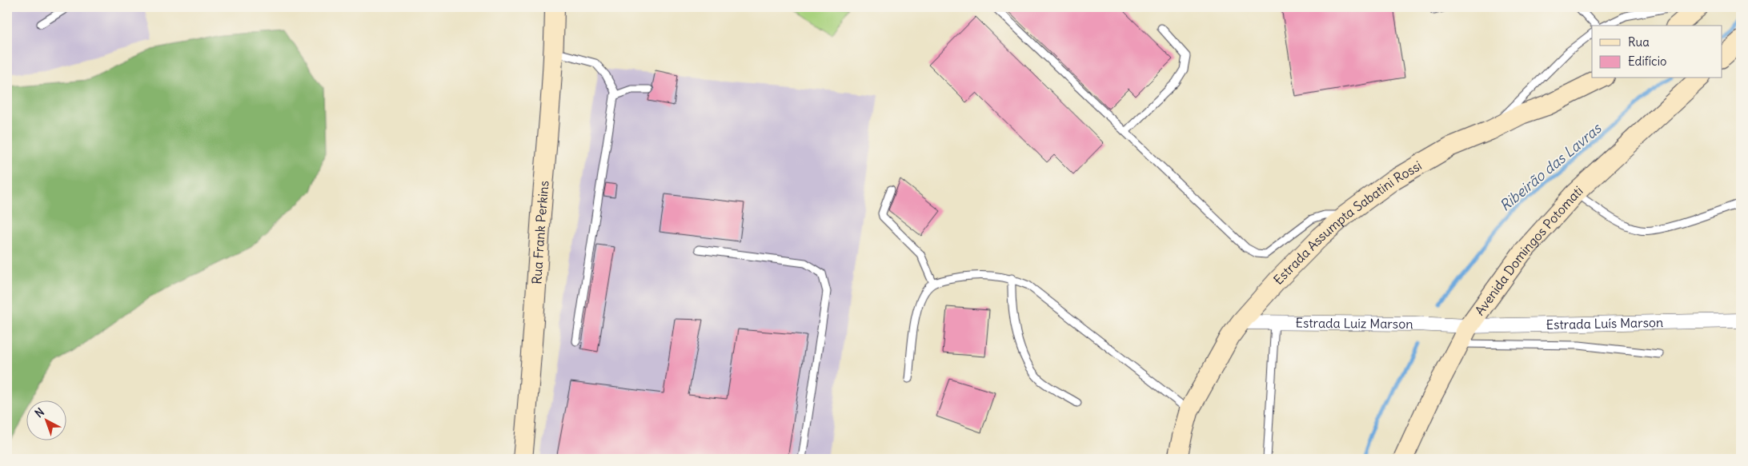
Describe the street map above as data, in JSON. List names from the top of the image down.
{
  "streets": {
    "street": [
      "Estrada Assumpta Sabatini Rossi",
      "Rua Frank Perkins",
      "Avenida Domingos Potomati",
      "Estrada Luís Marson",
      "Estrada Luiz Marson"
    ]
  },
  "crossings": [
    ["Estrada Assumpta Sabatini Rossi", "Estrada Luiz Marson"],
    ["Avenida Domingos Potomati", "Estrada Luís Marson"],
    ["Avenida Domingos Potomati", "Estrada Luiz Marson"],
    ["Estrada Luís Marson", "Estrada Luiz Marson"]
  ],
  "water": ["Ribeirão das Lavras"],
  "legend": ["Rua", "Edifício"],
  "north": "top left"
}
